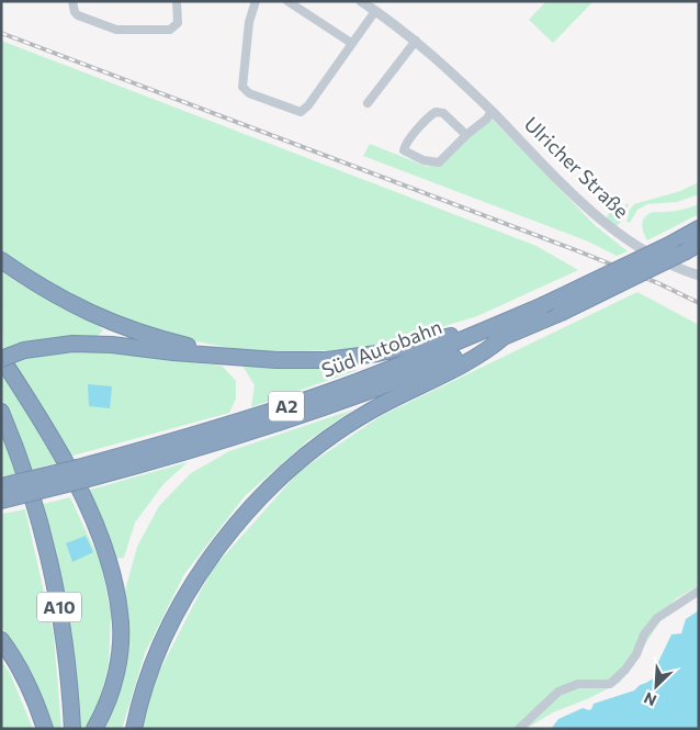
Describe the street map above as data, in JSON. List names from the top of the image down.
{
  "streets": {
    "highway": ["Süd Autobahn", "A2", "A10"],
    "street": ["Ulricher Straße"]
  },
  "crossings": [
    ["Süd Autobahn", "A10"]
  ],
  "north": "bottom left"
}
